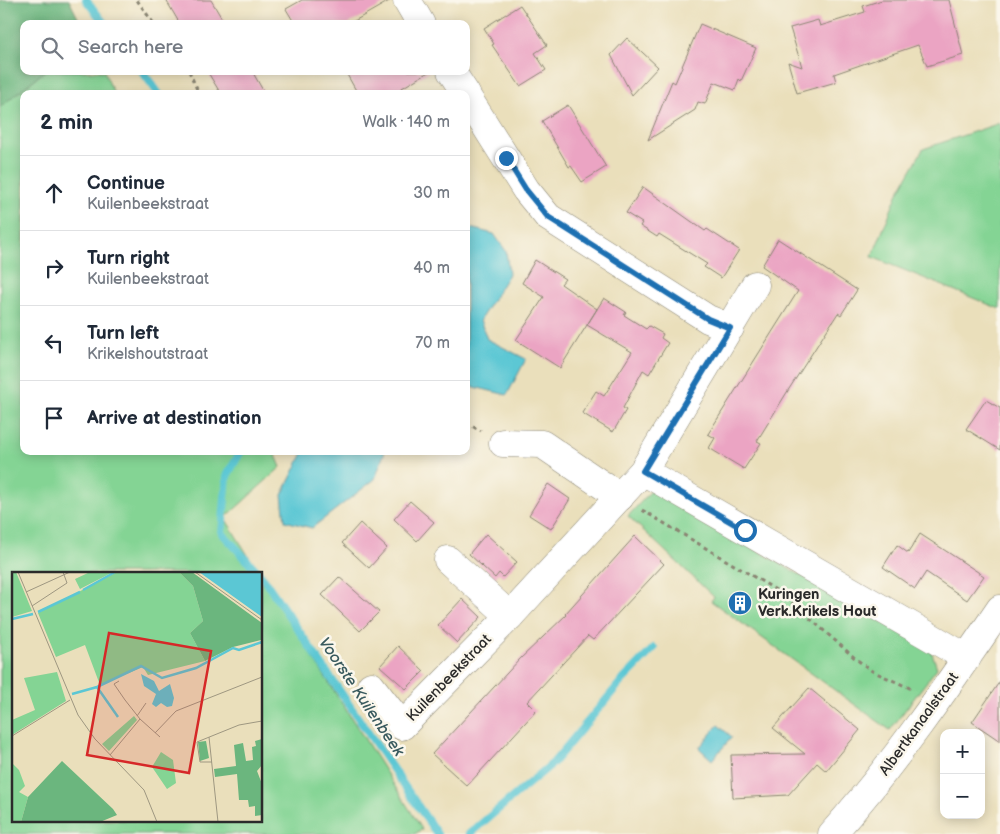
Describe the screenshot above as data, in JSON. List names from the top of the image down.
{
  "streets": {
    "street": ["Kuilenbeekstraat", "Albertkanaalstraat"]
  },
  "water": ["Voorste Kuilenbeek"],
  "places": {
    "building": ["Kuringen Verk.Krikels Hout"]
  },
  "page": {
    "search": "Search here",
    "heading": ["2 min", "Walk · 140 m"],
    "list": [
      ["Continue", "Kuilenbeekstraat", "30 m"],
      ["Turn right", "Kuilenbeekstraat", "40 m"],
      ["Turn left", "Krikelshoutstraat", "70 m"],
      "Arrive at destination"
    ],
    "map_buttons": ["+", "−"]
  }
}
